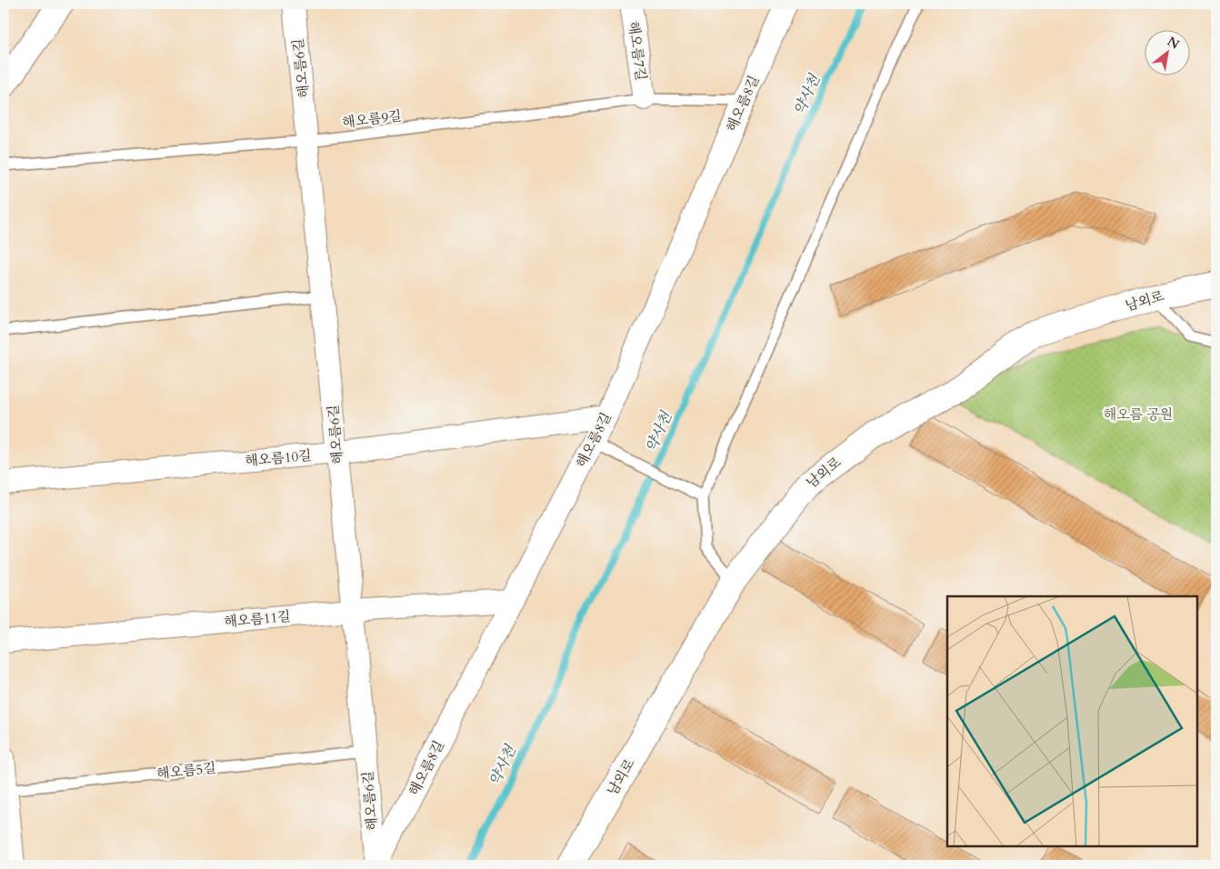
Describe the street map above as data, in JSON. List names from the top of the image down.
{
  "streets": {
    "street": [
      "해오름7길",
      "해오름6길",
      "해오름8길",
      "남외로",
      "해오름10길",
      "해오름11길"
    ],
    "lane": ["해오름9길", "해오름5길"]
  },
  "crossings": [
    ["해오름7길", "해오름9길"],
    ["해오름6길", "해오름8길"],
    ["해오름6길", "해오름9길"],
    ["해오름6길", "해오름10길"],
    ["해오름6길", "해오름11길"],
    ["해오름6길", "해오름5길"],
    ["해오름8길", "해오름9길"],
    ["해오름8길", "해오름10길"],
    ["해오름8길", "해오름11길"]
  ],
  "water": ["약사천"],
  "parks": ["해오름 공원"],
  "north": "top right"
}
